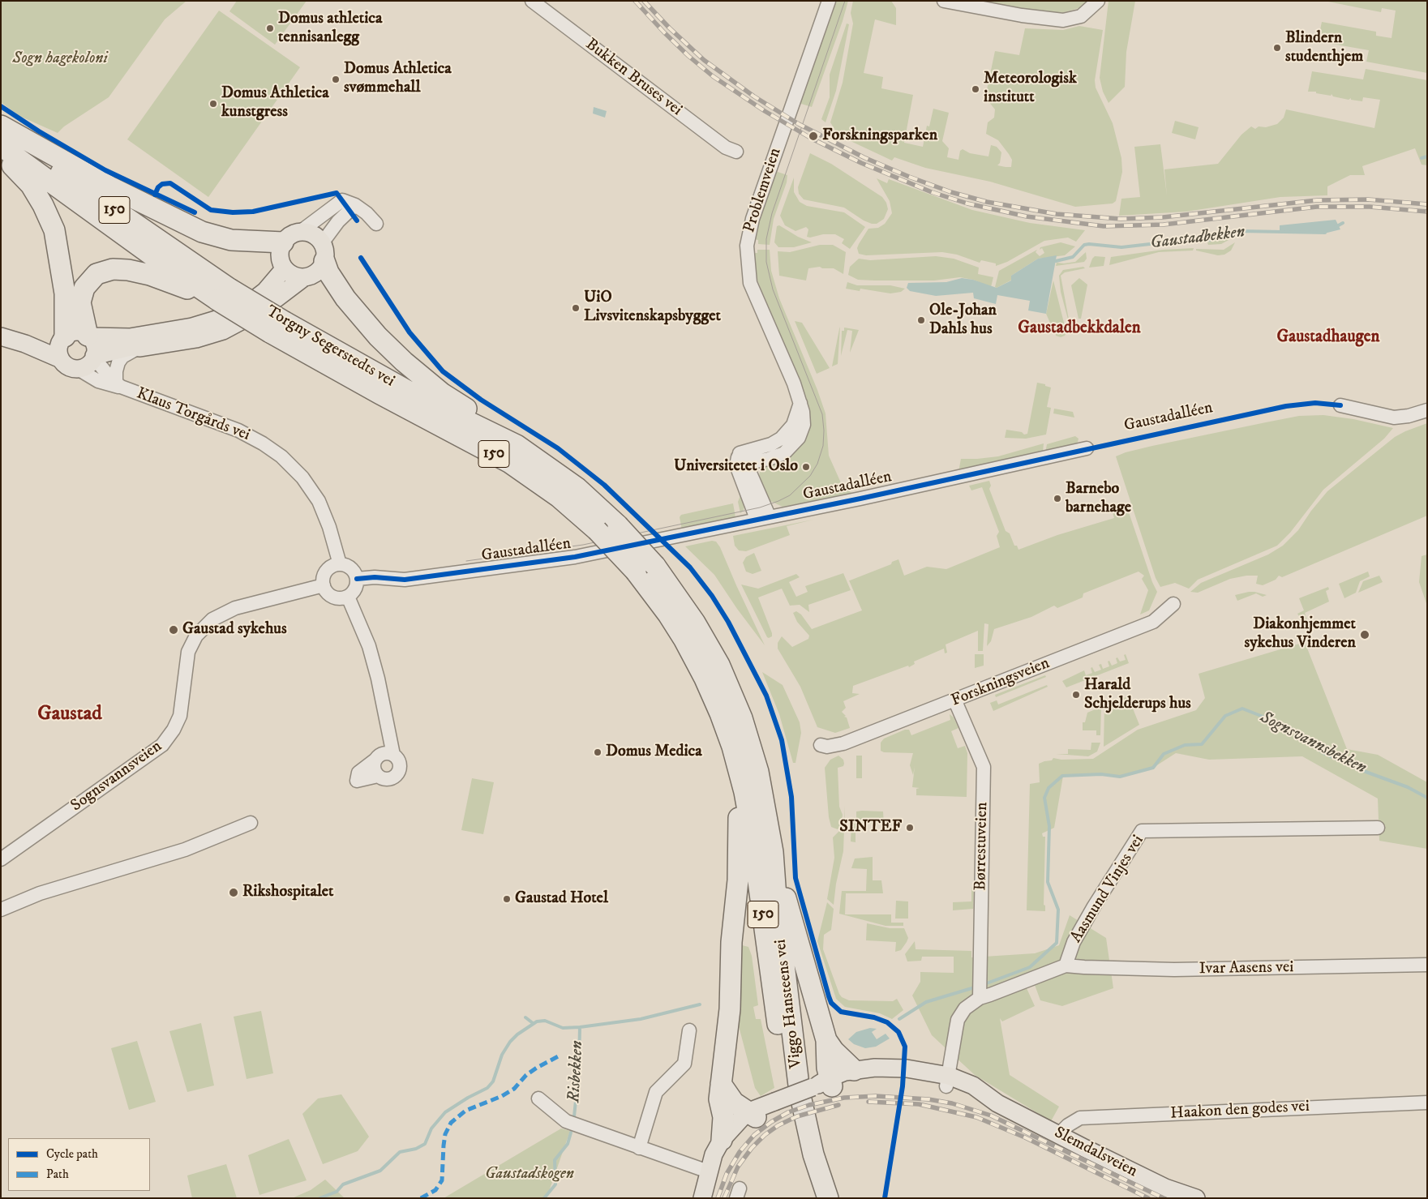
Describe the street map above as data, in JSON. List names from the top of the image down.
{
  "streets": {
    "highway": ["150", "Torgny Segerstedts vei", "Viggo Hansteens vei"],
    "main road": ["Slemdalsveien"],
    "street": [
      "Bukken Bruses vei",
      "Problemveien",
      "Klaus Torgårds vei",
      "Gaustadalléen",
      "Forskningsveien",
      "Sognsvannsveien",
      "Børrestuveien",
      "Aasmund Vinjes vei",
      "Ivar Aasens vei",
      "Haakon den godes vei"
    ]
  },
  "crossings": [
    ["Problemveien", "Gaustadalléen"],
    ["Torgny Segerstedts vei", "Viggo Hansteens vei"],
    ["Klaus Torgårds vei", "Gaustadalléen"],
    ["Klaus Torgårds vei", "Sognsvannsveien"],
    ["Gaustadalléen", "Sognsvannsveien"],
    ["Forskningsveien", "Børrestuveien"],
    ["Aasmund Vinjes vei", "Ivar Aasens vei"],
    ["Haakon den godes vei", "Slemdalsveien"]
  ],
  "districts": ["Gaustadbekkdalen", "Gaustadhaugen", "Gaustad"],
  "water": ["Gaustadbekken", "Sognsvannsbekken", "Risbekken"],
  "parks": ["Sogn hagekoloni", "Gaustadskogen"],
  "places": [
    "Domus athletica tennisanlegg",
    "Blindern studenthjem",
    "Domus Athletica svømmehall",
    "Meteorologisk institutt",
    "Domus Athletica kunstgress",
    "Forskningsparken",
    "UiO Livsvitenskapsbygget",
    "Ole-Johan Dahls hus",
    "Universitetet i Oslo",
    "Barnebo barnehage",
    "Gaustad sykehus",
    "Diakonhjemmet sykehus Vinderen",
    "Harald Schjelderups hus",
    "Domus Medica",
    "SINTEF",
    "Rikshospitalet",
    "Gaustad Hotel"
  ],
  "legend": ["Cycle path", "Path"]
}
